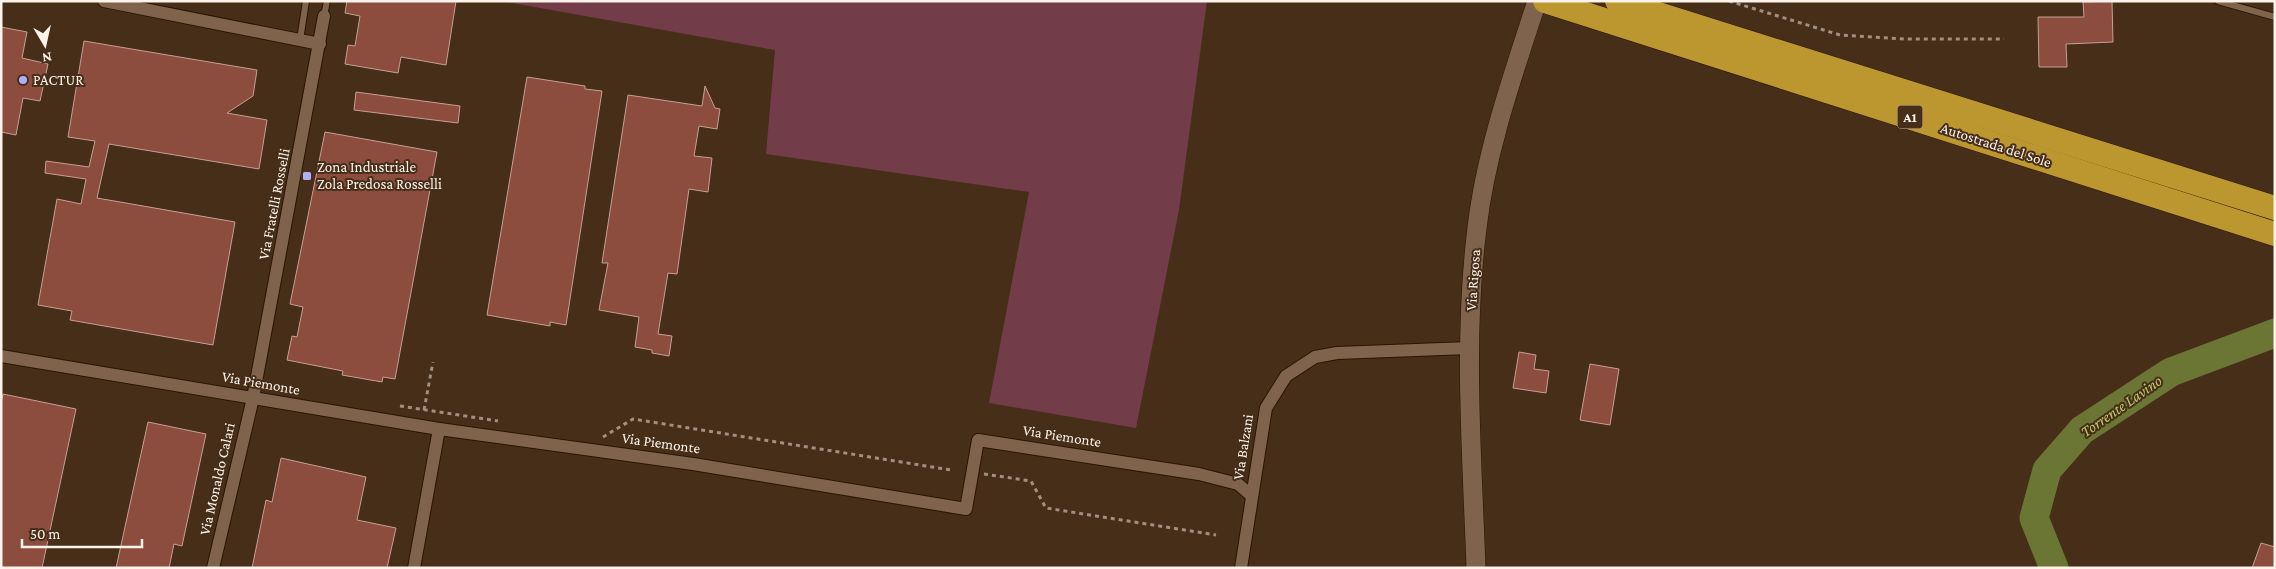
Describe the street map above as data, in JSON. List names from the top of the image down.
{
  "streets": {
    "highway": ["A1", "Autostrada del Sole"],
    "main road": ["Via Rigosa"],
    "street": [
      "Via Fratelli Rosselli",
      "Via Piemonte",
      "Via Balzani",
      "Via Monaldo Calari"
    ]
  },
  "crossings": [
    ["Via Fratelli Rosselli", "Via Piemonte"],
    ["Via Fratelli Rosselli", "Via Monaldo Calari"],
    ["Via Rigosa", "Via Balzani"],
    ["Via Piemonte", "Via Balzani"],
    ["Via Piemonte", "Via Monaldo Calari"]
  ],
  "water": ["Torrente Lavino"],
  "places": {
    "other": ["PACTUR"],
    "transit": ["Zona Industriale Zola Predosa Rosselli"]
  },
  "scale_bar": "50 m",
  "north": "bottom"
}
